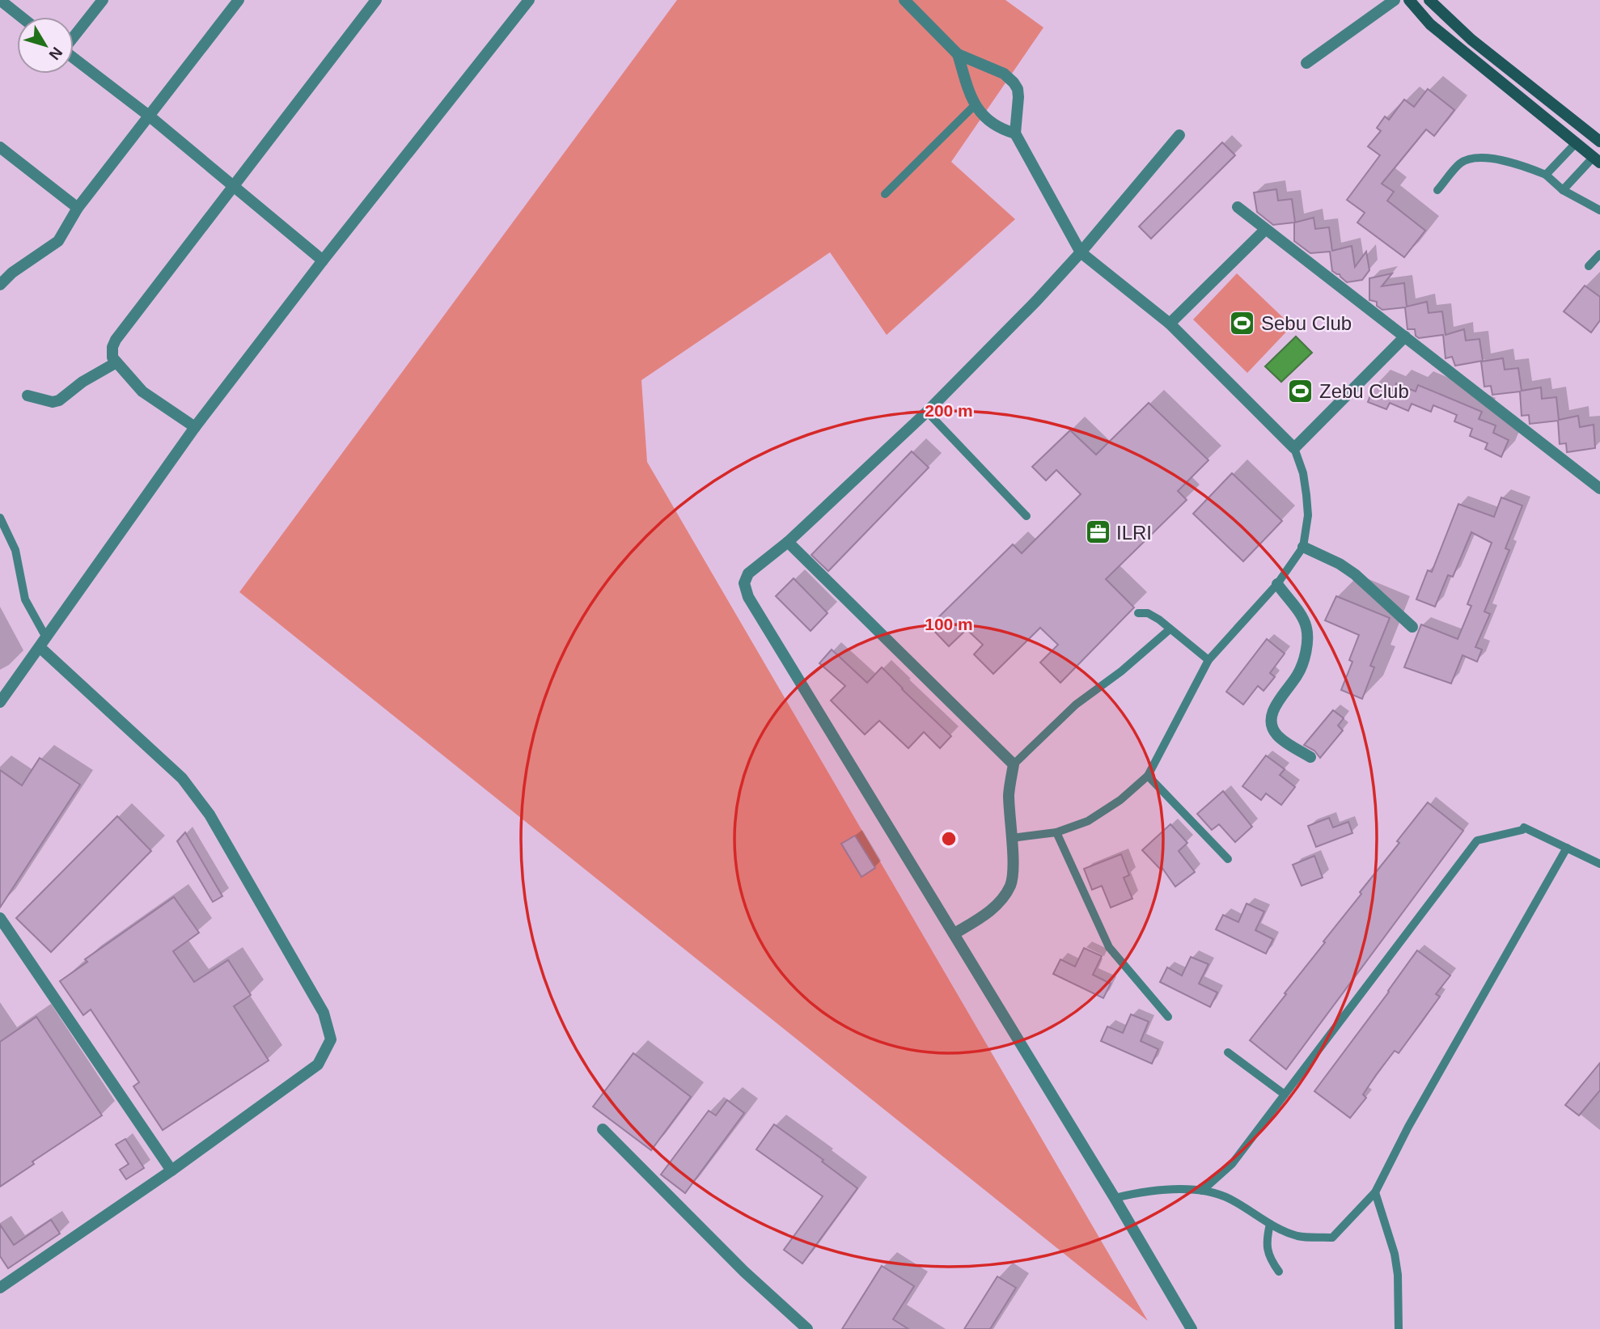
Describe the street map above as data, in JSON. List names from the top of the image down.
{
  "places": {
    "sports": ["Sebu Club", "Zebu Club"],
    "office": ["ILRI"]
  },
  "north": "bottom right",
  "rings": ["200 m", "100 m"]
}
